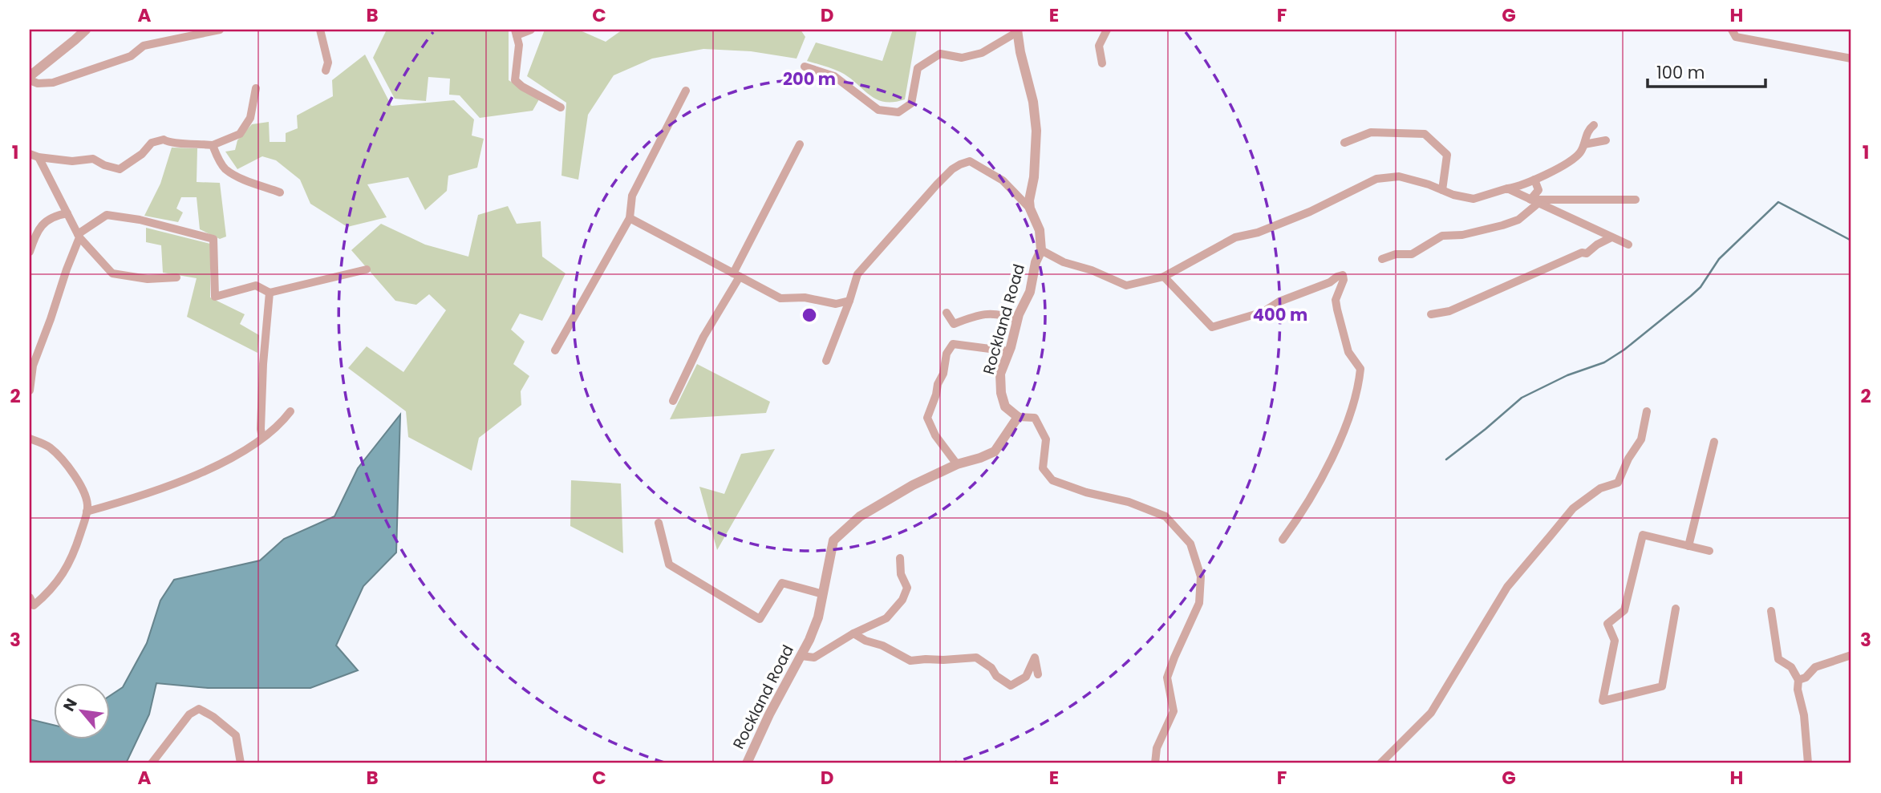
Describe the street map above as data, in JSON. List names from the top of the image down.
{
  "streets": {
    "street": ["Rockland Road"]
  },
  "scale_bar": "100 m",
  "north": "top left",
  "grid": {
    "columns": [
      "A",
      "B",
      "C",
      "D",
      "E",
      "F",
      "G",
      "H"
    ],
    "rows": ["1", "2", "3"]
  },
  "rings": ["200 m", "400 m"]
}
